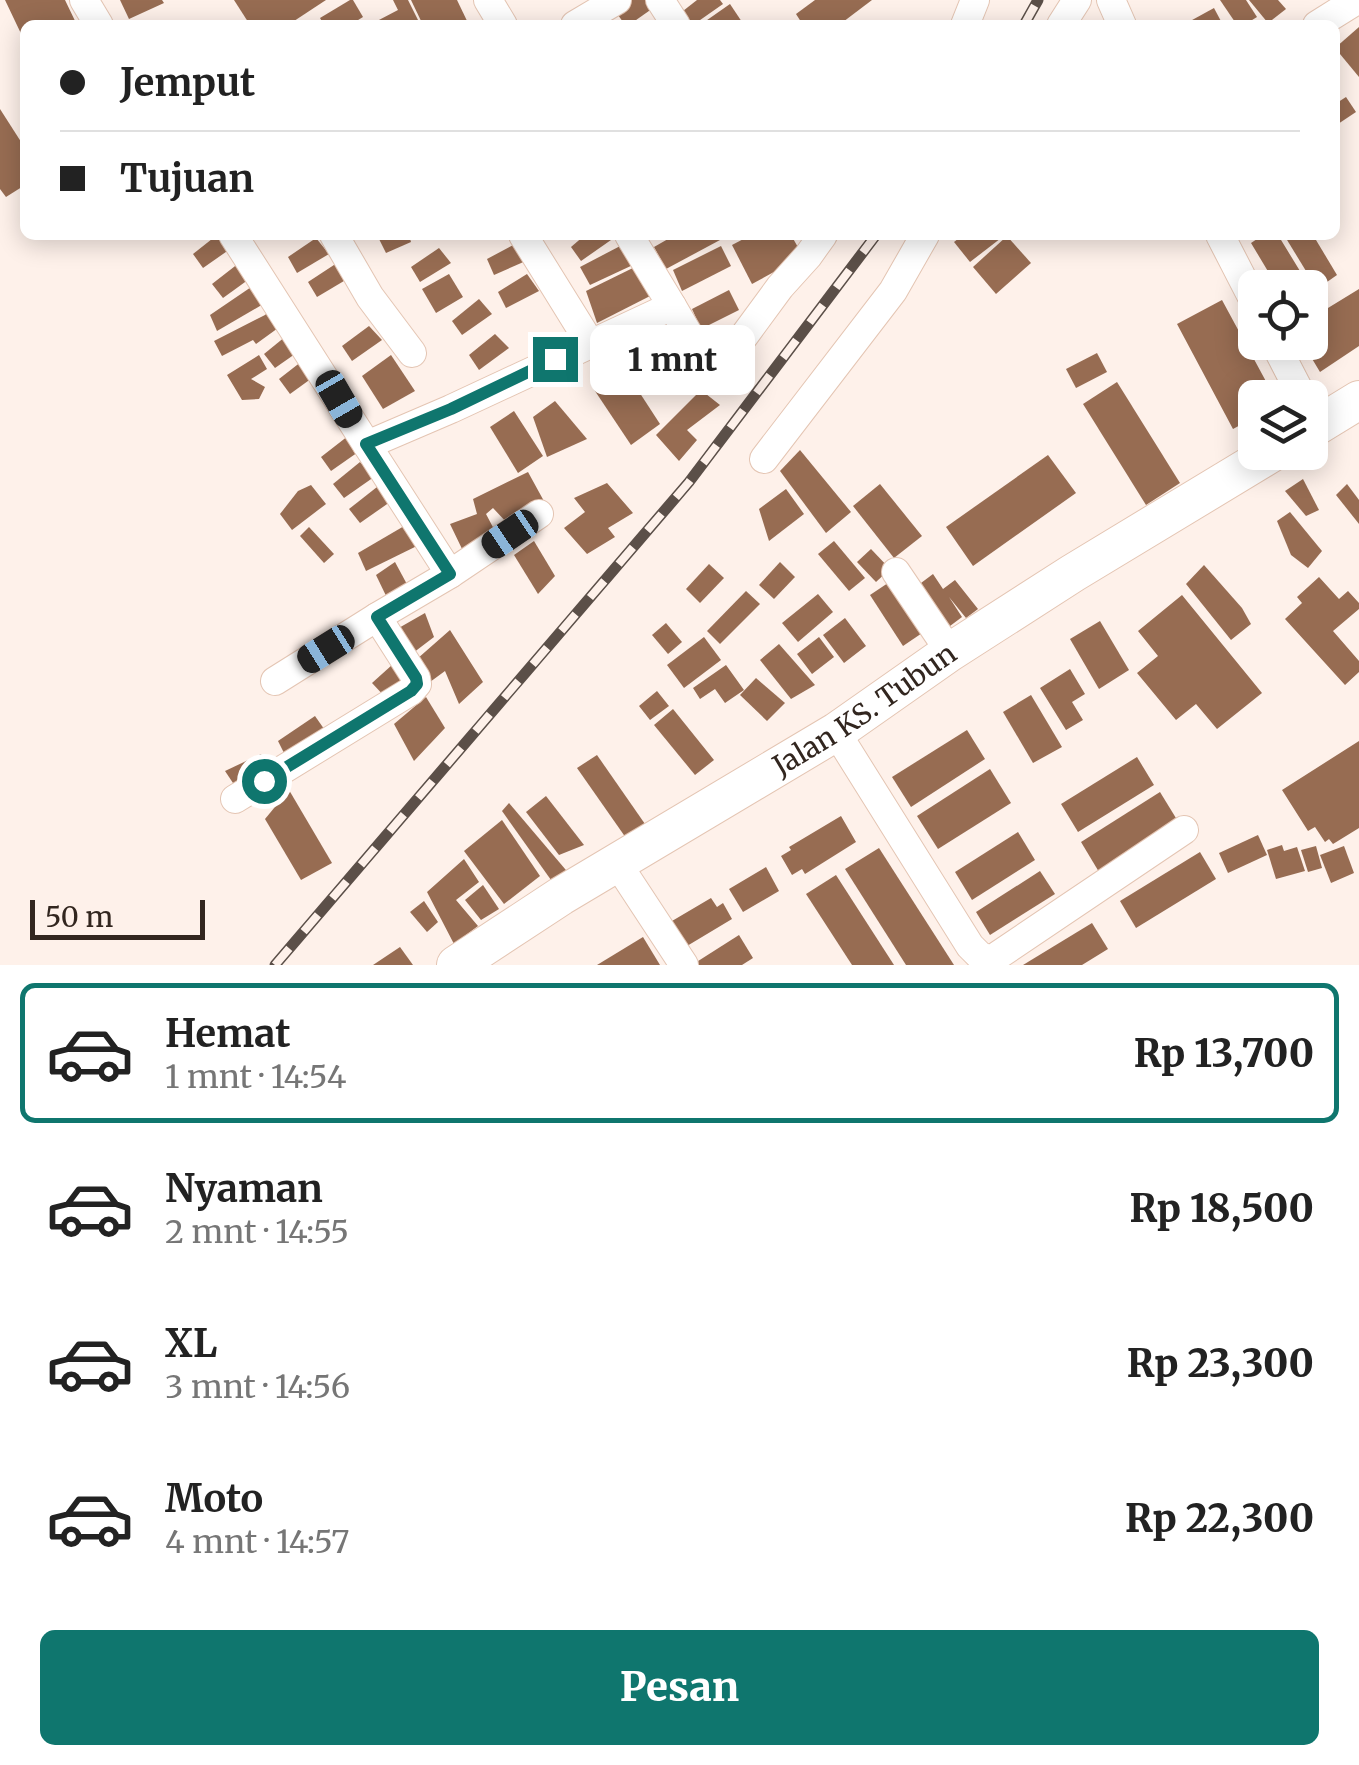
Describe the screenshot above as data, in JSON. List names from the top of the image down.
{
  "streets": {
    "main road": ["Jalan KS. Tubun"]
  },
  "scale_bar": "50 m",
  "page": {
    "banner": ["Jemput", "Tujuan"],
    "bubble": "1 mnt",
    "scale": "50 m",
    "list": [
      {
        "name": "Hemat",
        "note": "1 mnt · 14:54",
        "value": "Rp 13,700"
      },
      {
        "name": "Nyaman",
        "note": "2 mnt · 14:55",
        "value": "Rp 18,500"
      },
      {
        "name": "XL",
        "note": "3 mnt · 14:56",
        "value": "Rp 23,300"
      },
      {
        "name": "Moto",
        "note": "4 mnt · 14:57",
        "value": "Rp 22,300"
      }
    ],
    "buttons": "Pesan"
  }
}
